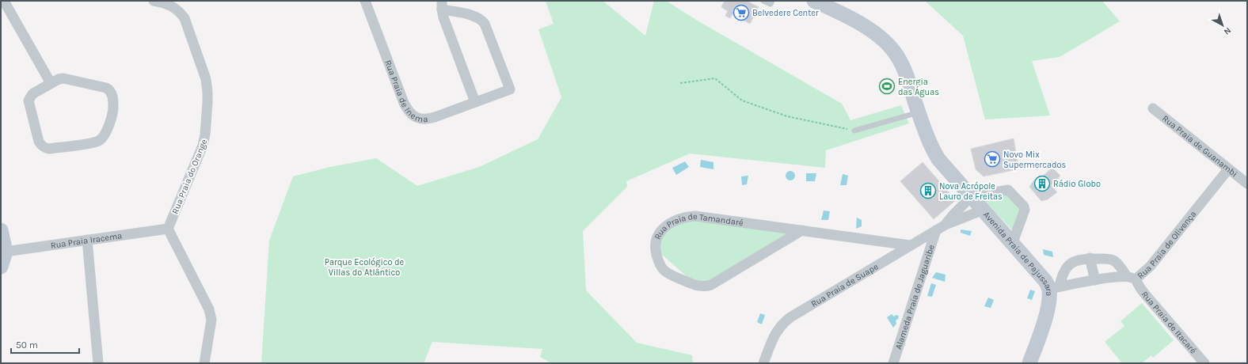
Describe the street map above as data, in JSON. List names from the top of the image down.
{
  "streets": {
    "street": [
      "Rua Praia de Inema",
      "Rua Praia de Guanambi",
      "Rua Praia do Orange",
      "Rua Praia de Tamandaré",
      "Rua Praia Iracema",
      "Rua Praia de Olivença",
      "Avenida Praia de Pajussara",
      "Rua Praia de Suape",
      "Alameda Praia de Jaguaribe",
      "Rua Praia de Itacaré"
    ]
  },
  "crossings": [
    ["Rua Praia de Guanambi", "Rua Praia de Olivença"],
    ["Rua Praia do Orange", "Rua Praia Iracema"],
    ["Rua Praia de Tamandaré", "Rua Praia de Suape"],
    ["Rua Praia de Olivença", "Avenida Praia de Pajussara"],
    ["Rua Praia de Olivença", "Rua Praia de Itacaré"],
    ["Avenida Praia de Pajussara", "Rua Praia de Suape"],
    ["Avenida Praia de Pajussara", "Rua Praia de Itacaré"],
    ["Rua Praia de Suape", "Alameda Praia de Jaguaribe"]
  ],
  "parks": ["Parque Ecológico de Villas do Atlântico"],
  "places": {
    "supermarket": ["Belvedere Center", "Novo Mix Supermercados"],
    "sports": ["Energia das Águas"],
    "building": ["Rádio Globo", "Nova Acrópole Lauro de Freitas"]
  },
  "scale_bar": "50 m",
  "north": "bottom right"
}
